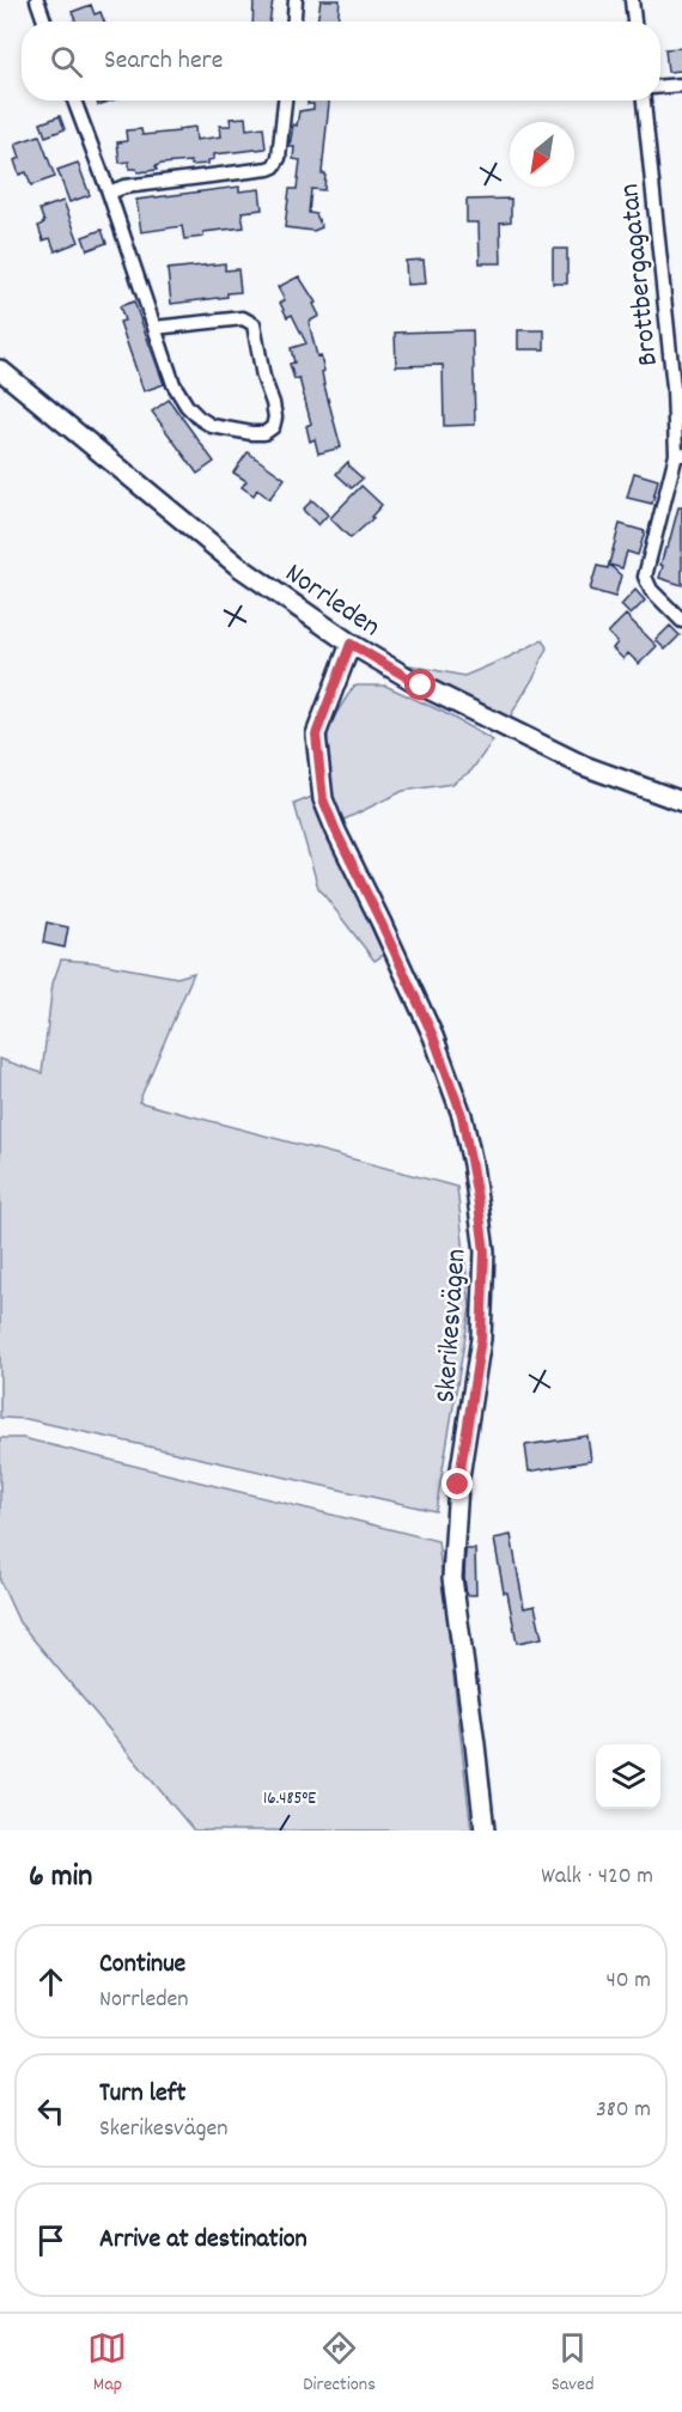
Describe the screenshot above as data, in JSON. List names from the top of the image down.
{
  "streets": {
    "street": ["Brottbergagatan", "Norrleden", "Skerikesvägen"]
  },
  "crossings": [
    ["Norrleden", "Skerikesvägen"]
  ],
  "north": "bottom left",
  "page": {
    "search": "Search here",
    "heading": ["6 min", "Walk · 420 m"],
    "list": [
      ["Continue", "Norrleden", "40 m"],
      ["Turn left", "Skerikesvägen", "380 m"],
      "Arrive at destination"
    ],
    "nav": ["Map", "Directions", "Saved"]
  },
  "coordinates": ["16.485°E"]
}
